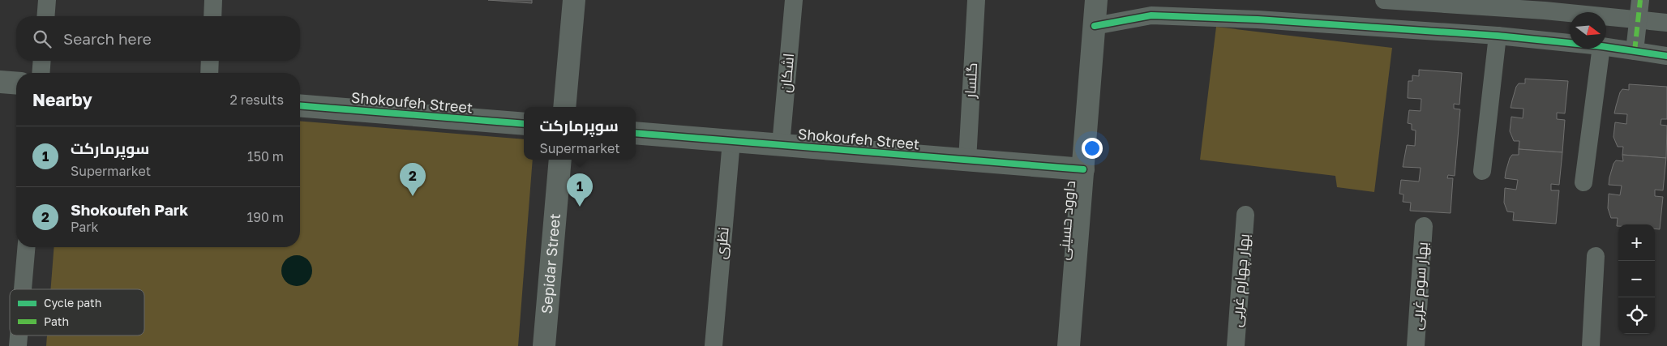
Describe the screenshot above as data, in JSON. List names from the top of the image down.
{
  "streets": {
    "street": [
      "اشکان",
      "گلسار",
      "Shokoufeh Street",
      "داوود حسینی",
      "نظری",
      "Sepidar Street",
      "بهار چهارم غربی",
      "بهار سوم غربی"
    ]
  },
  "crossings": [
    ["اشکان", "Shokoufeh Street"],
    ["گلسار", "Shokoufeh Street"],
    ["Shokoufeh Street", "داوود حسینی"],
    ["Shokoufeh Street", "نظری"]
  ],
  "legend": ["Cycle path", "Path"],
  "north": "right",
  "page": {
    "search": "Search here",
    "heading": ["Nearby", "2 results"],
    "popup": ["سوپرمارکت", "Supermarket"],
    "list": [
      {
        "mark": "1",
        "name": "سوپرمارکت",
        "note": "Supermarket",
        "value": "150 m"
      },
      {
        "mark": "2",
        "name": "Shokoufeh Park",
        "note": "Park",
        "value": "190 m"
      }
    ],
    "pins": ["2", "1"],
    "map_buttons": ["+", "−"]
  }
}
